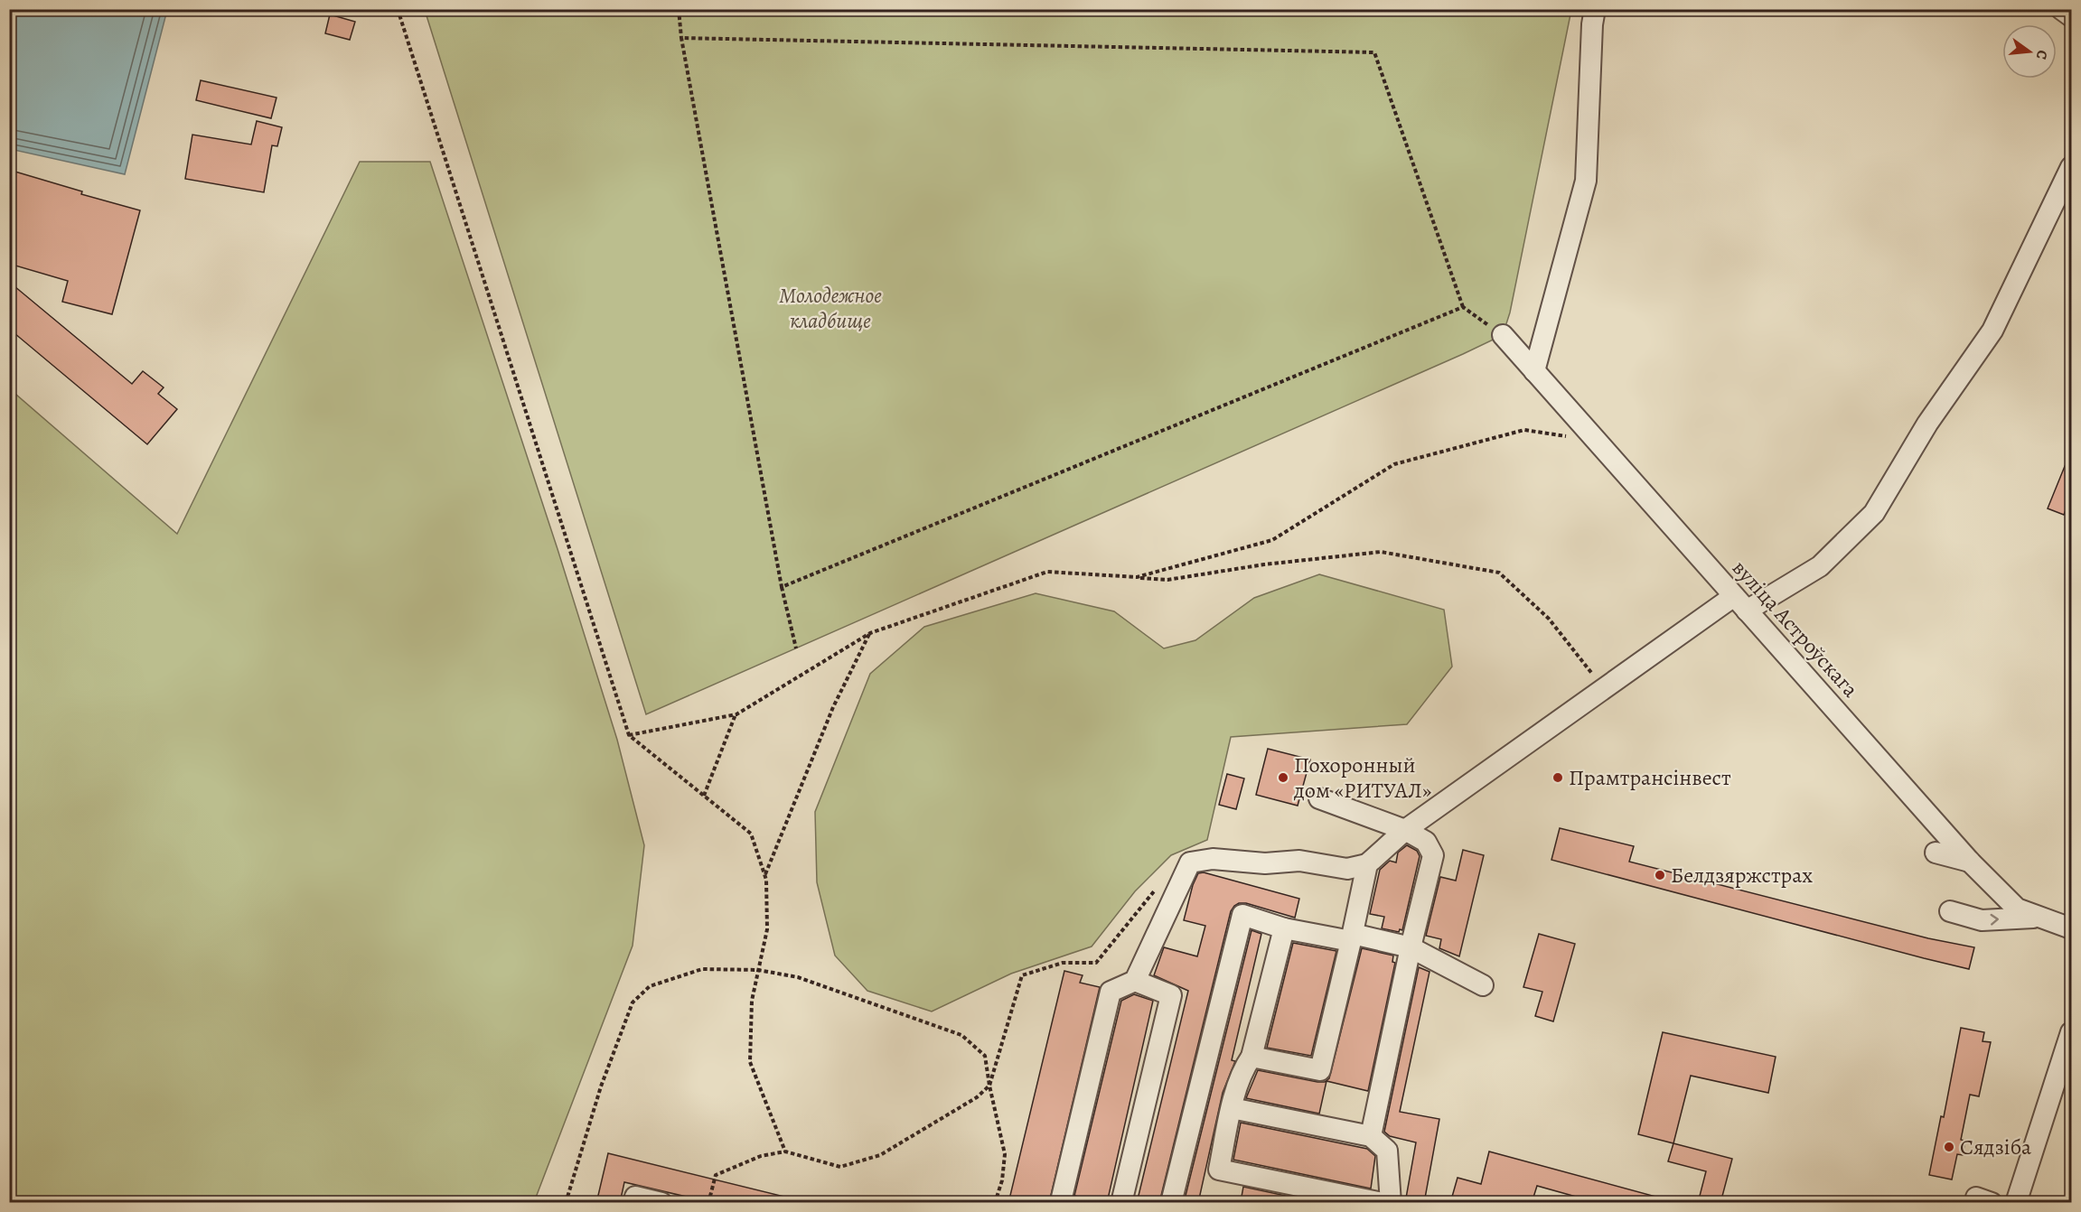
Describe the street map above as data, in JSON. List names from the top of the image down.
{
  "streets": {
    "street": ["вуліца Астроўскага"]
  },
  "parks": ["Молодежное кладбище"],
  "places": [
    "Похоронный дом «РИТУАЛ»",
    "Прамтрансінвест",
    "Белдзяржстрах",
    "Сядзіба"
  ],
  "north": "right"
}
